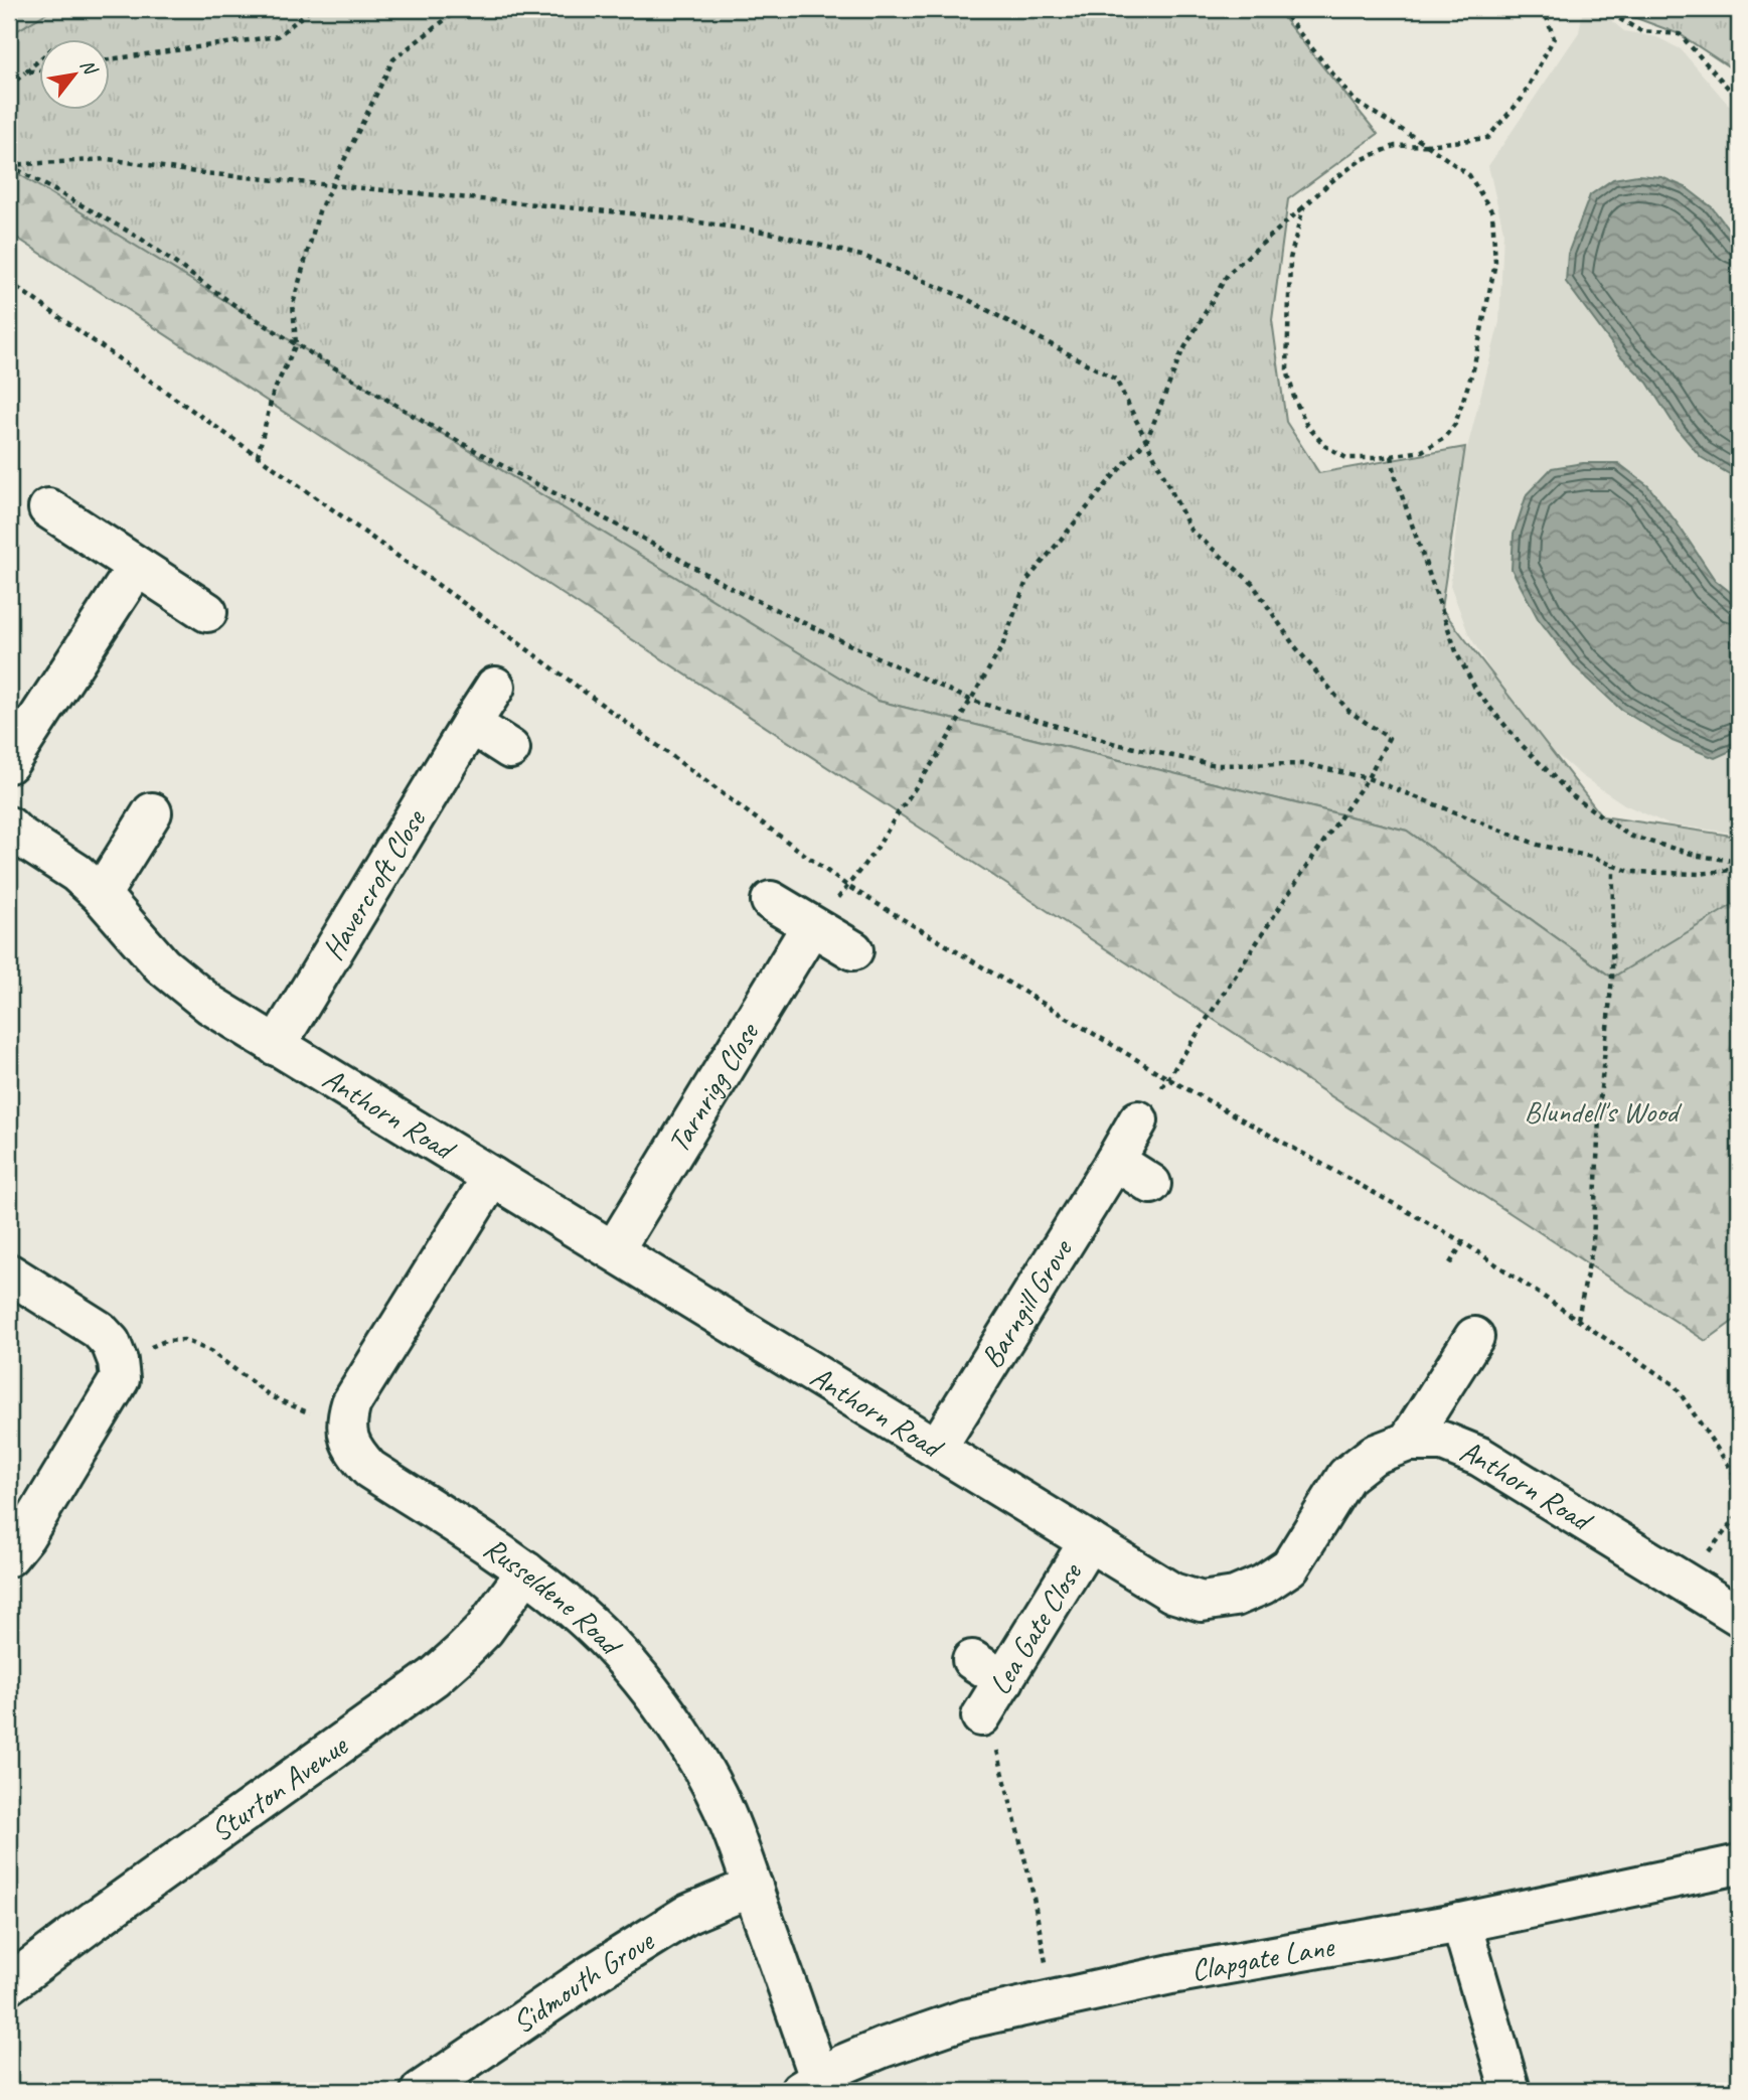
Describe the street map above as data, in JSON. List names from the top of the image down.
{
  "streets": {
    "street": [
      "Havercroft Close",
      "Tarnrigg Close",
      "Anthorn Road",
      "Barngill Grove",
      "Russeldene Road",
      "Lea Gate Close",
      "Sturton Avenue",
      "Clapgate Lane",
      "Sidmouth Grove"
    ]
  },
  "crossings": [
    ["Havercroft Close", "Anthorn Road"],
    ["Tarnrigg Close", "Anthorn Road"],
    ["Anthorn Road", "Barngill Grove"],
    ["Anthorn Road", "Lea Gate Close"],
    ["Russeldene Road", "Sturton Avenue"],
    ["Russeldene Road", "Clapgate Lane"],
    ["Russeldene Road", "Sidmouth Grove"]
  ],
  "parks": ["Blundell's Wood"],
  "north": "top right"
}
